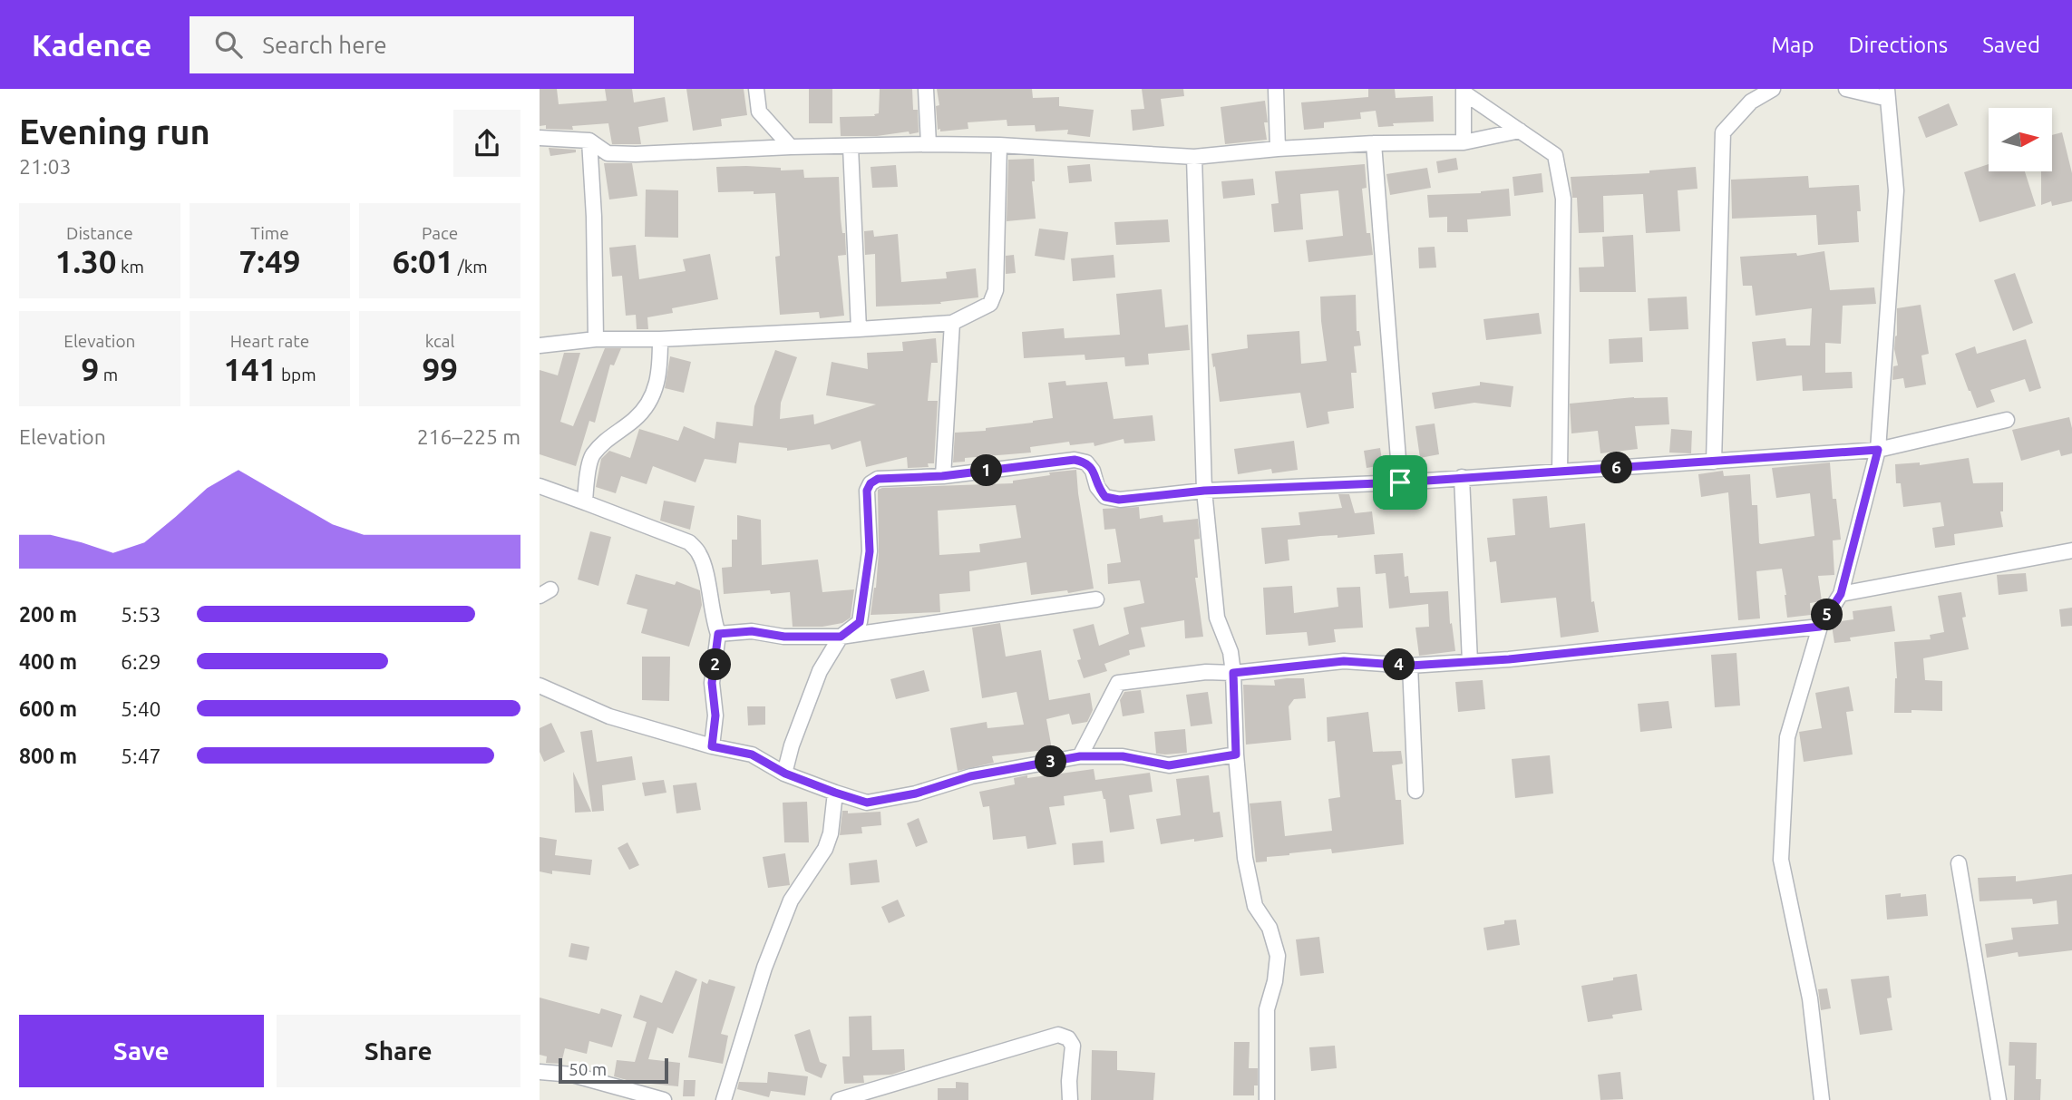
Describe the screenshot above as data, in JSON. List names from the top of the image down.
{
  "scale_bar": "50 m",
  "north": "right",
  "page": {
    "header": "Kadence",
    "search": "Search here",
    "nav": ["Map", "Directions", "Saved"],
    "heading": ["Evening run", "21:03"],
    "stats": [
      ["Distance", "1.30 km"],
      ["Time", "7:49"],
      ["Pace", "6:01 /km"],
      ["Elevation", "9 m"],
      ["Heart rate", "141 bpm"],
      ["kcal", "99"]
    ],
    "chart": ["Elevation", "216–225 m"],
    "pins": [
      "6",
      "1",
      "5",
      "2",
      "4",
      "3"
    ],
    "list": [
      {
        "name": "200 m",
        "note": "5:53"
      },
      {
        "name": "400 m",
        "note": "6:29"
      },
      {
        "name": "600 m",
        "note": "5:40"
      },
      {
        "name": "800 m",
        "note": "5:47"
      }
    ],
    "buttons": ["Save", "Share"],
    "scale": "50 m"
  }
}
